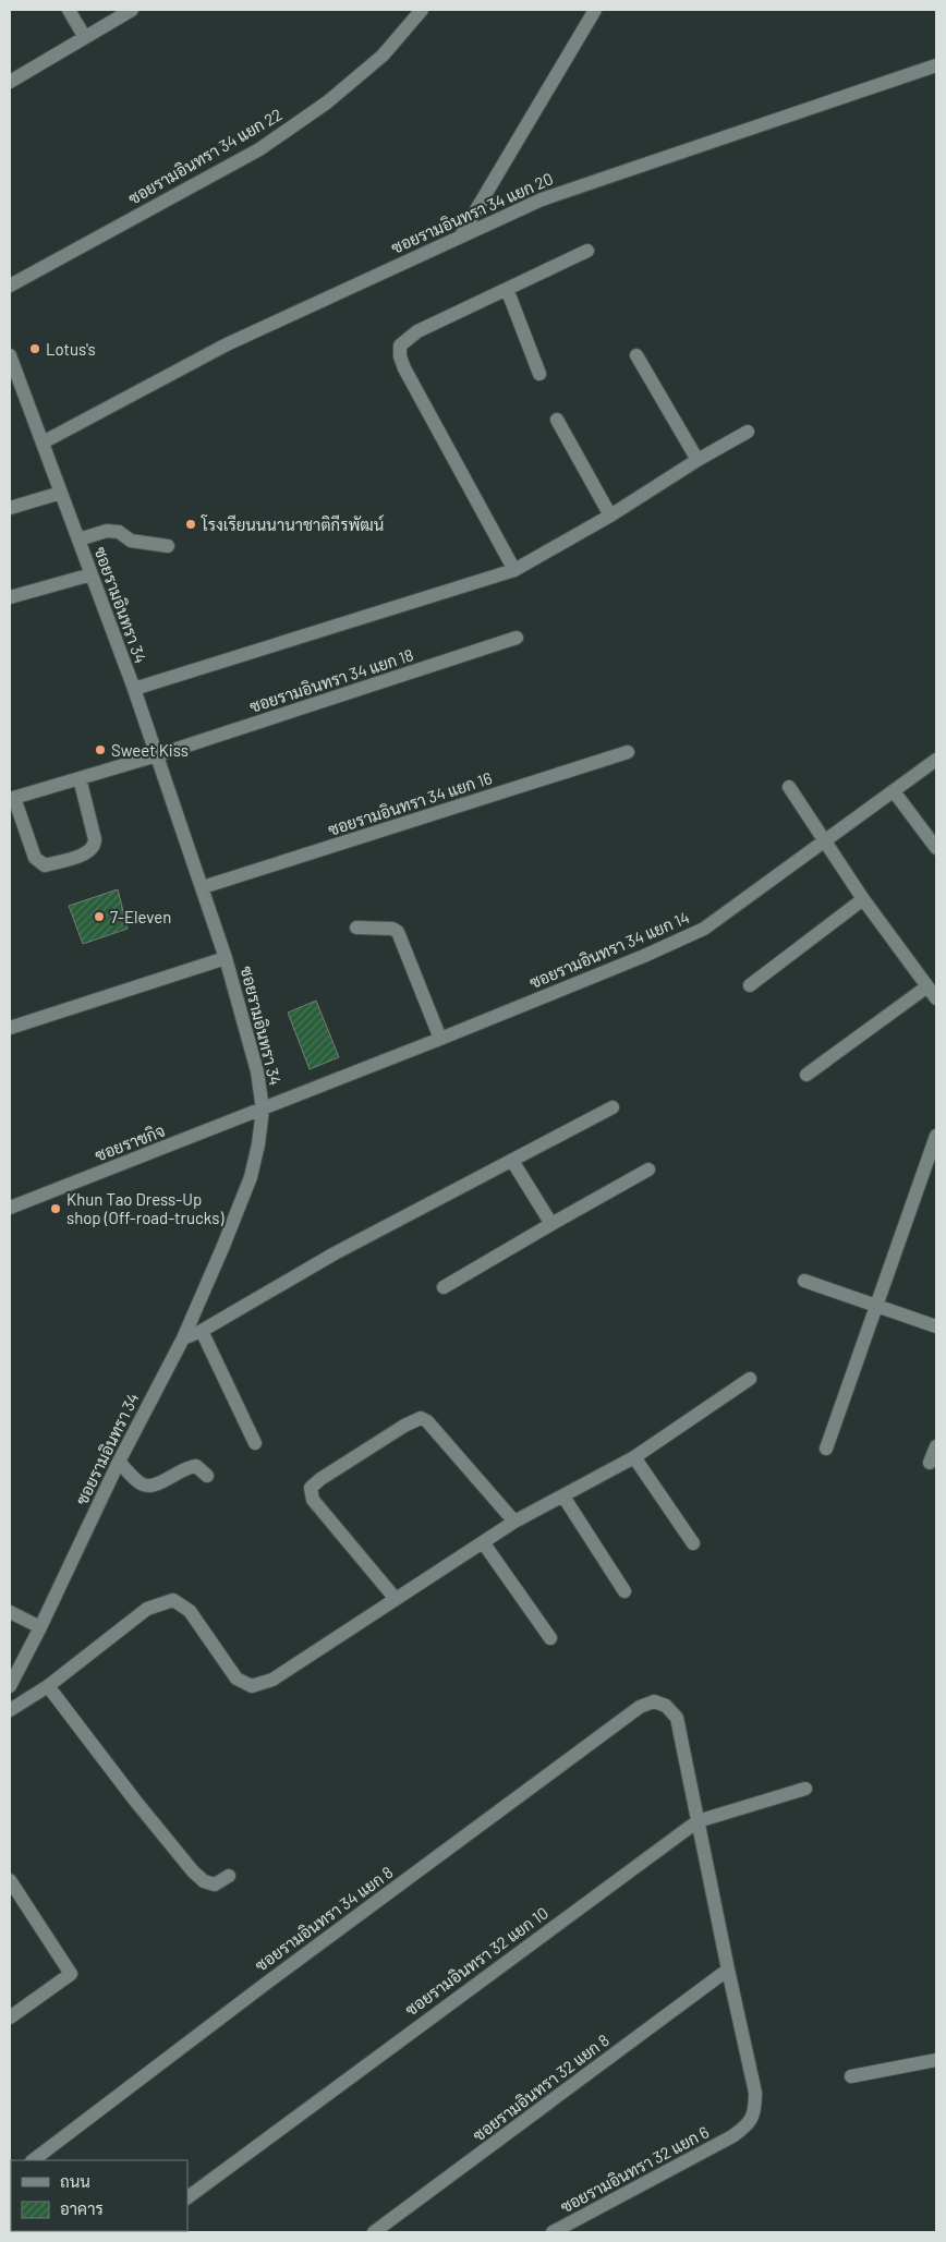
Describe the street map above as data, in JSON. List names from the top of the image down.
{
  "streets": {
    "street": [
      "ซอยรามอินทรา 34 แยก 22",
      "ซอยรามอินทรา 34 แยก 20",
      "ซอยรามอินทรา 34",
      "ซอยรามอินทรา 34 แยก 18",
      "ซอยรามอินทรา 34 แยก 16",
      "ซอยรามอินทรา 34 แยก 14",
      "ซอยราชกิจ",
      "ซอยรามอินทรา 34 แยก 8",
      "ซอยรามอินทรา 32 แยก 10",
      "ซอยรามอินทรา 32 แยก 8",
      "ซอยรามอินทรา 32 แยก 6"
    ]
  },
  "crossings": [
    ["ซอยรามอินทรา 34 แยก 20", "ซอยรามอินทรา 34"],
    ["ซอยรามอินทรา 34", "ซอยรามอินทรา 34 แยก 18"],
    ["ซอยรามอินทรา 34", "ซอยรามอินทรา 34 แยก 16"],
    ["ซอยรามอินทรา 34", "ซอยรามอินทรา 34 แยก 14"],
    ["ซอยรามอินทรา 34", "ซอยราชกิจ"],
    ["ซอยรามอินทรา 34 แยก 14", "ซอยราชกิจ"],
    ["ซอยรามอินทรา 34 แยก 8", "ซอยรามอินทรา 32 แยก 6"],
    ["ซอยรามอินทรา 32 แยก 10", "ซอยรามอินทรา 32 แยก 6"],
    ["ซอยรามอินทรา 32 แยก 8", "ซอยรามอินทรา 32 แยก 6"]
  ],
  "places": [
    "Lotus's",
    "โรงเรียนนนานาชาติกีรพัฒน์",
    "Sweet Kiss",
    "7-Eleven",
    "Khun Tao Dress-Up shop (Off-road-trucks)"
  ],
  "legend": ["ถนน", "อาคาร"]
}
